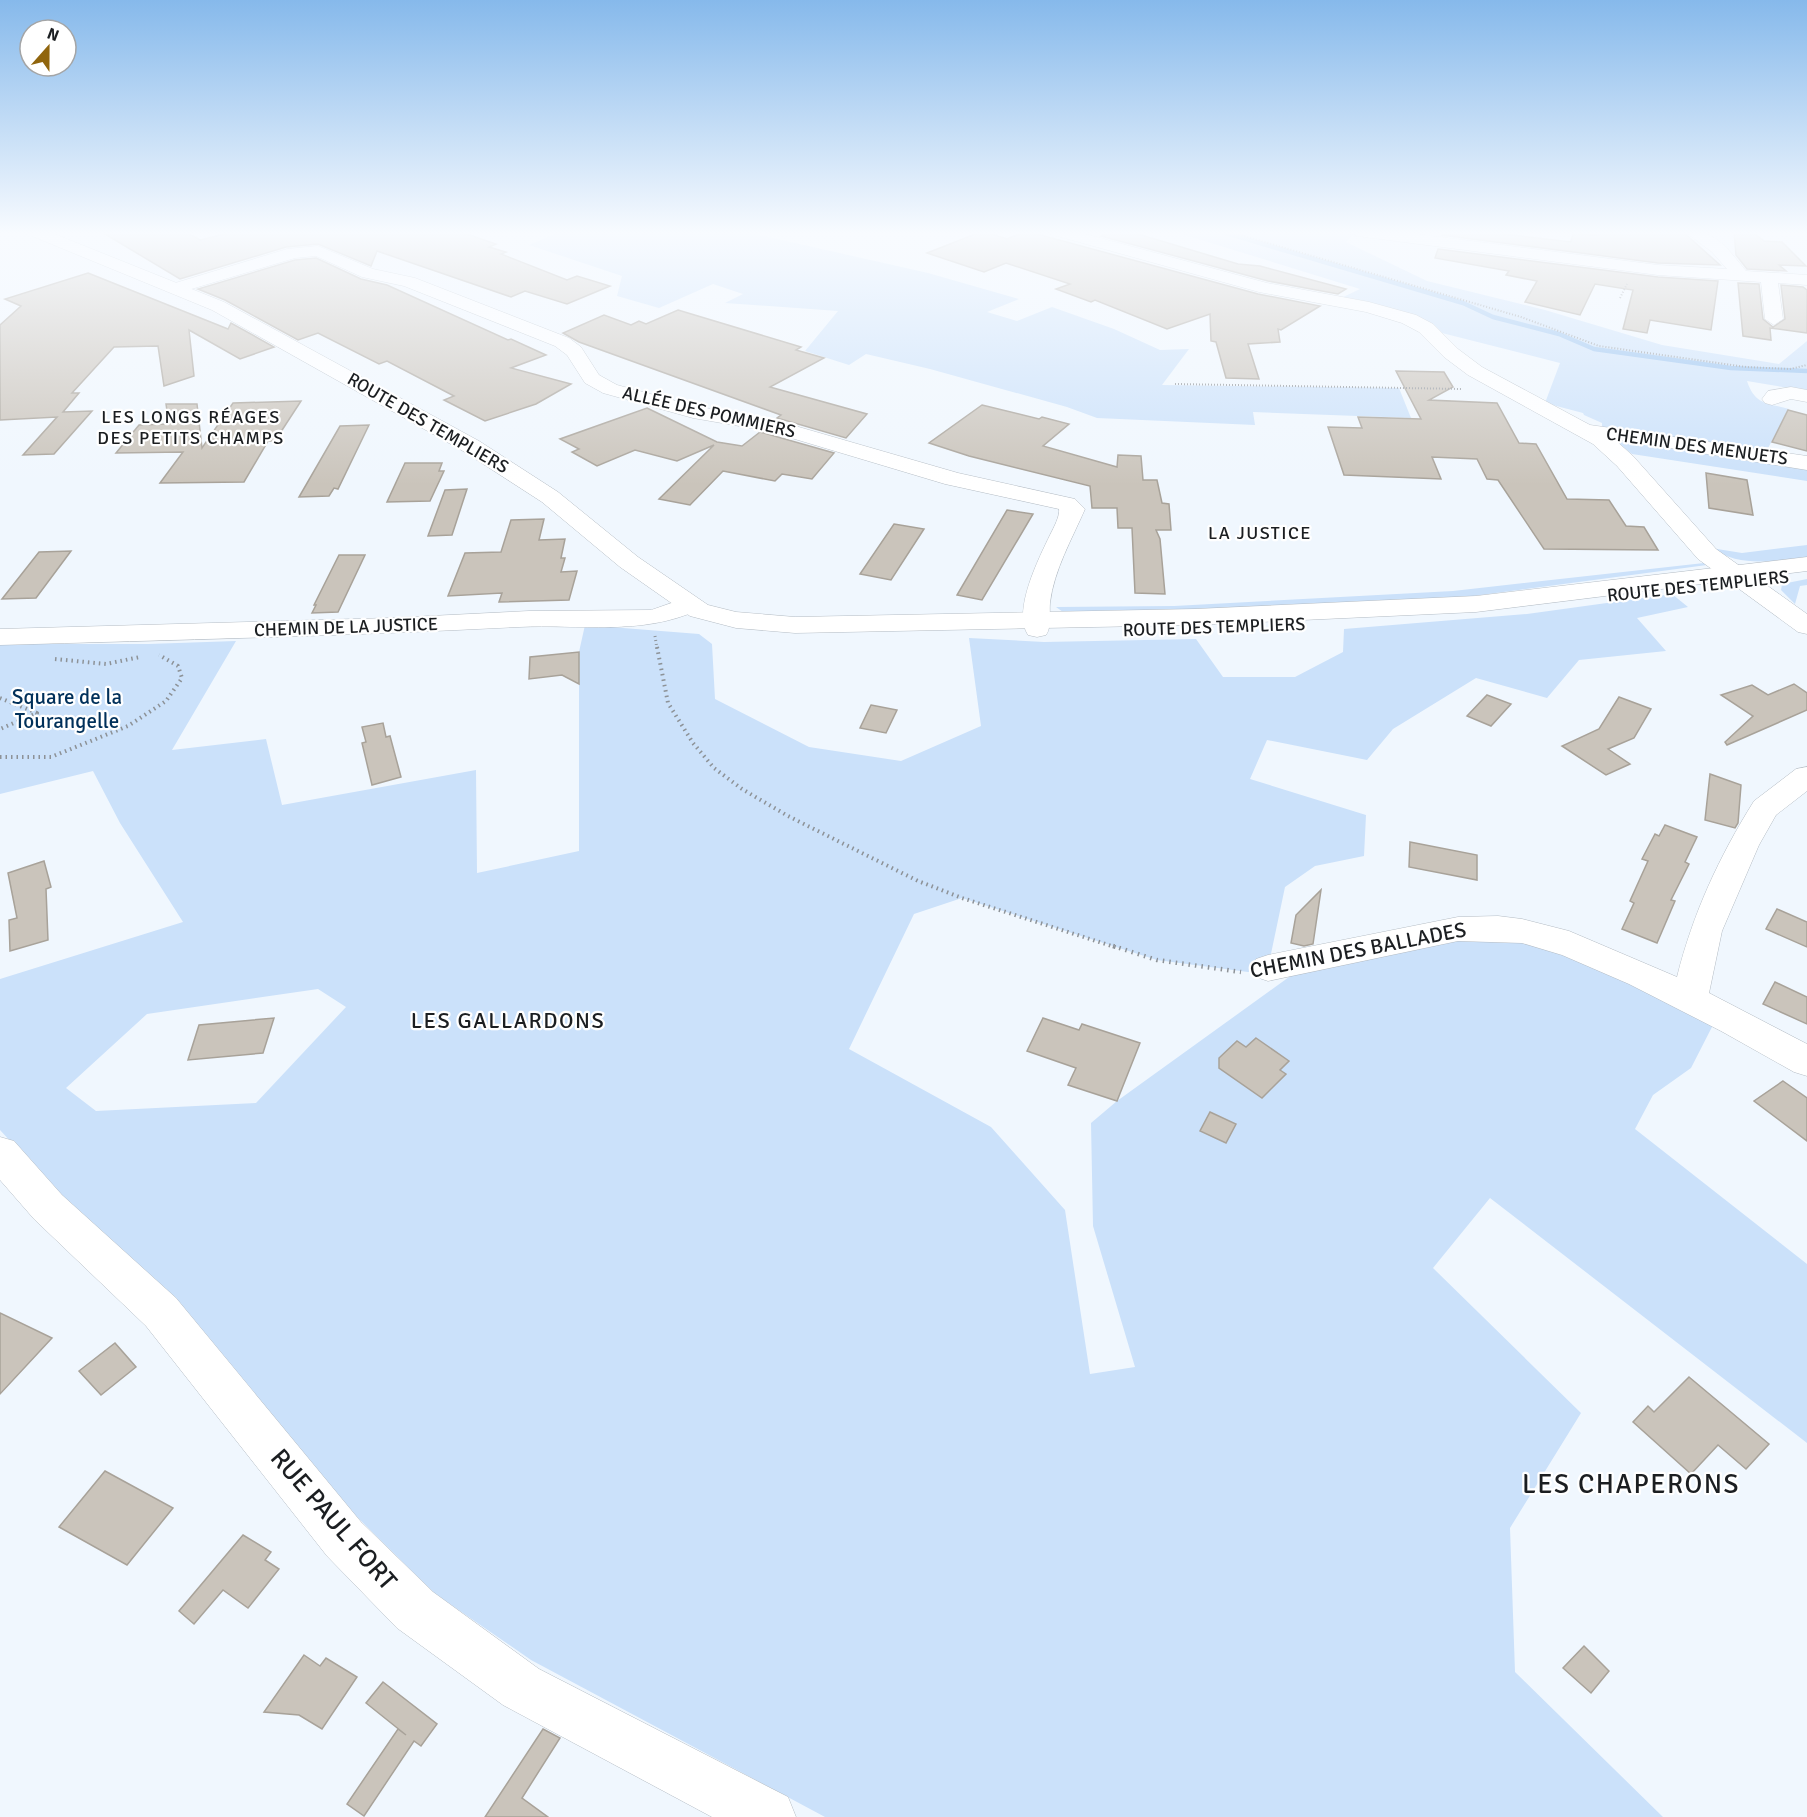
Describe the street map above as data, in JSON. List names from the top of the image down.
{
  "streets": {
    "street": [
      "ALLÉE DES POMMIERS",
      "ROUTE DES TEMPLIERS",
      "CHEMIN DES MENUETS",
      "CHEMIN DE LA JUSTICE",
      "CHEMIN DES BALLADES",
      "RUE PAUL FORT"
    ]
  },
  "crossings": [
    ["ALLÉE DES POMMIERS", "ROUTE DES TEMPLIERS"],
    ["ROUTE DES TEMPLIERS", "CHEMIN DE LA JUSTICE"],
    ["ROUTE DES TEMPLIERS", "CHEMIN DES BALLADES"],
    ["CHEMIN DE LA JUSTICE", "CHEMIN DES BALLADES"]
  ],
  "districts": [
    "LES LONGS RÉAGES DES PETITS CHAMPS",
    "LA JUSTICE",
    "LES GALLARDONS",
    "LES CHAPERONS"
  ],
  "parks": ["Square de la Tourangelle"],
  "north": "top"
}
